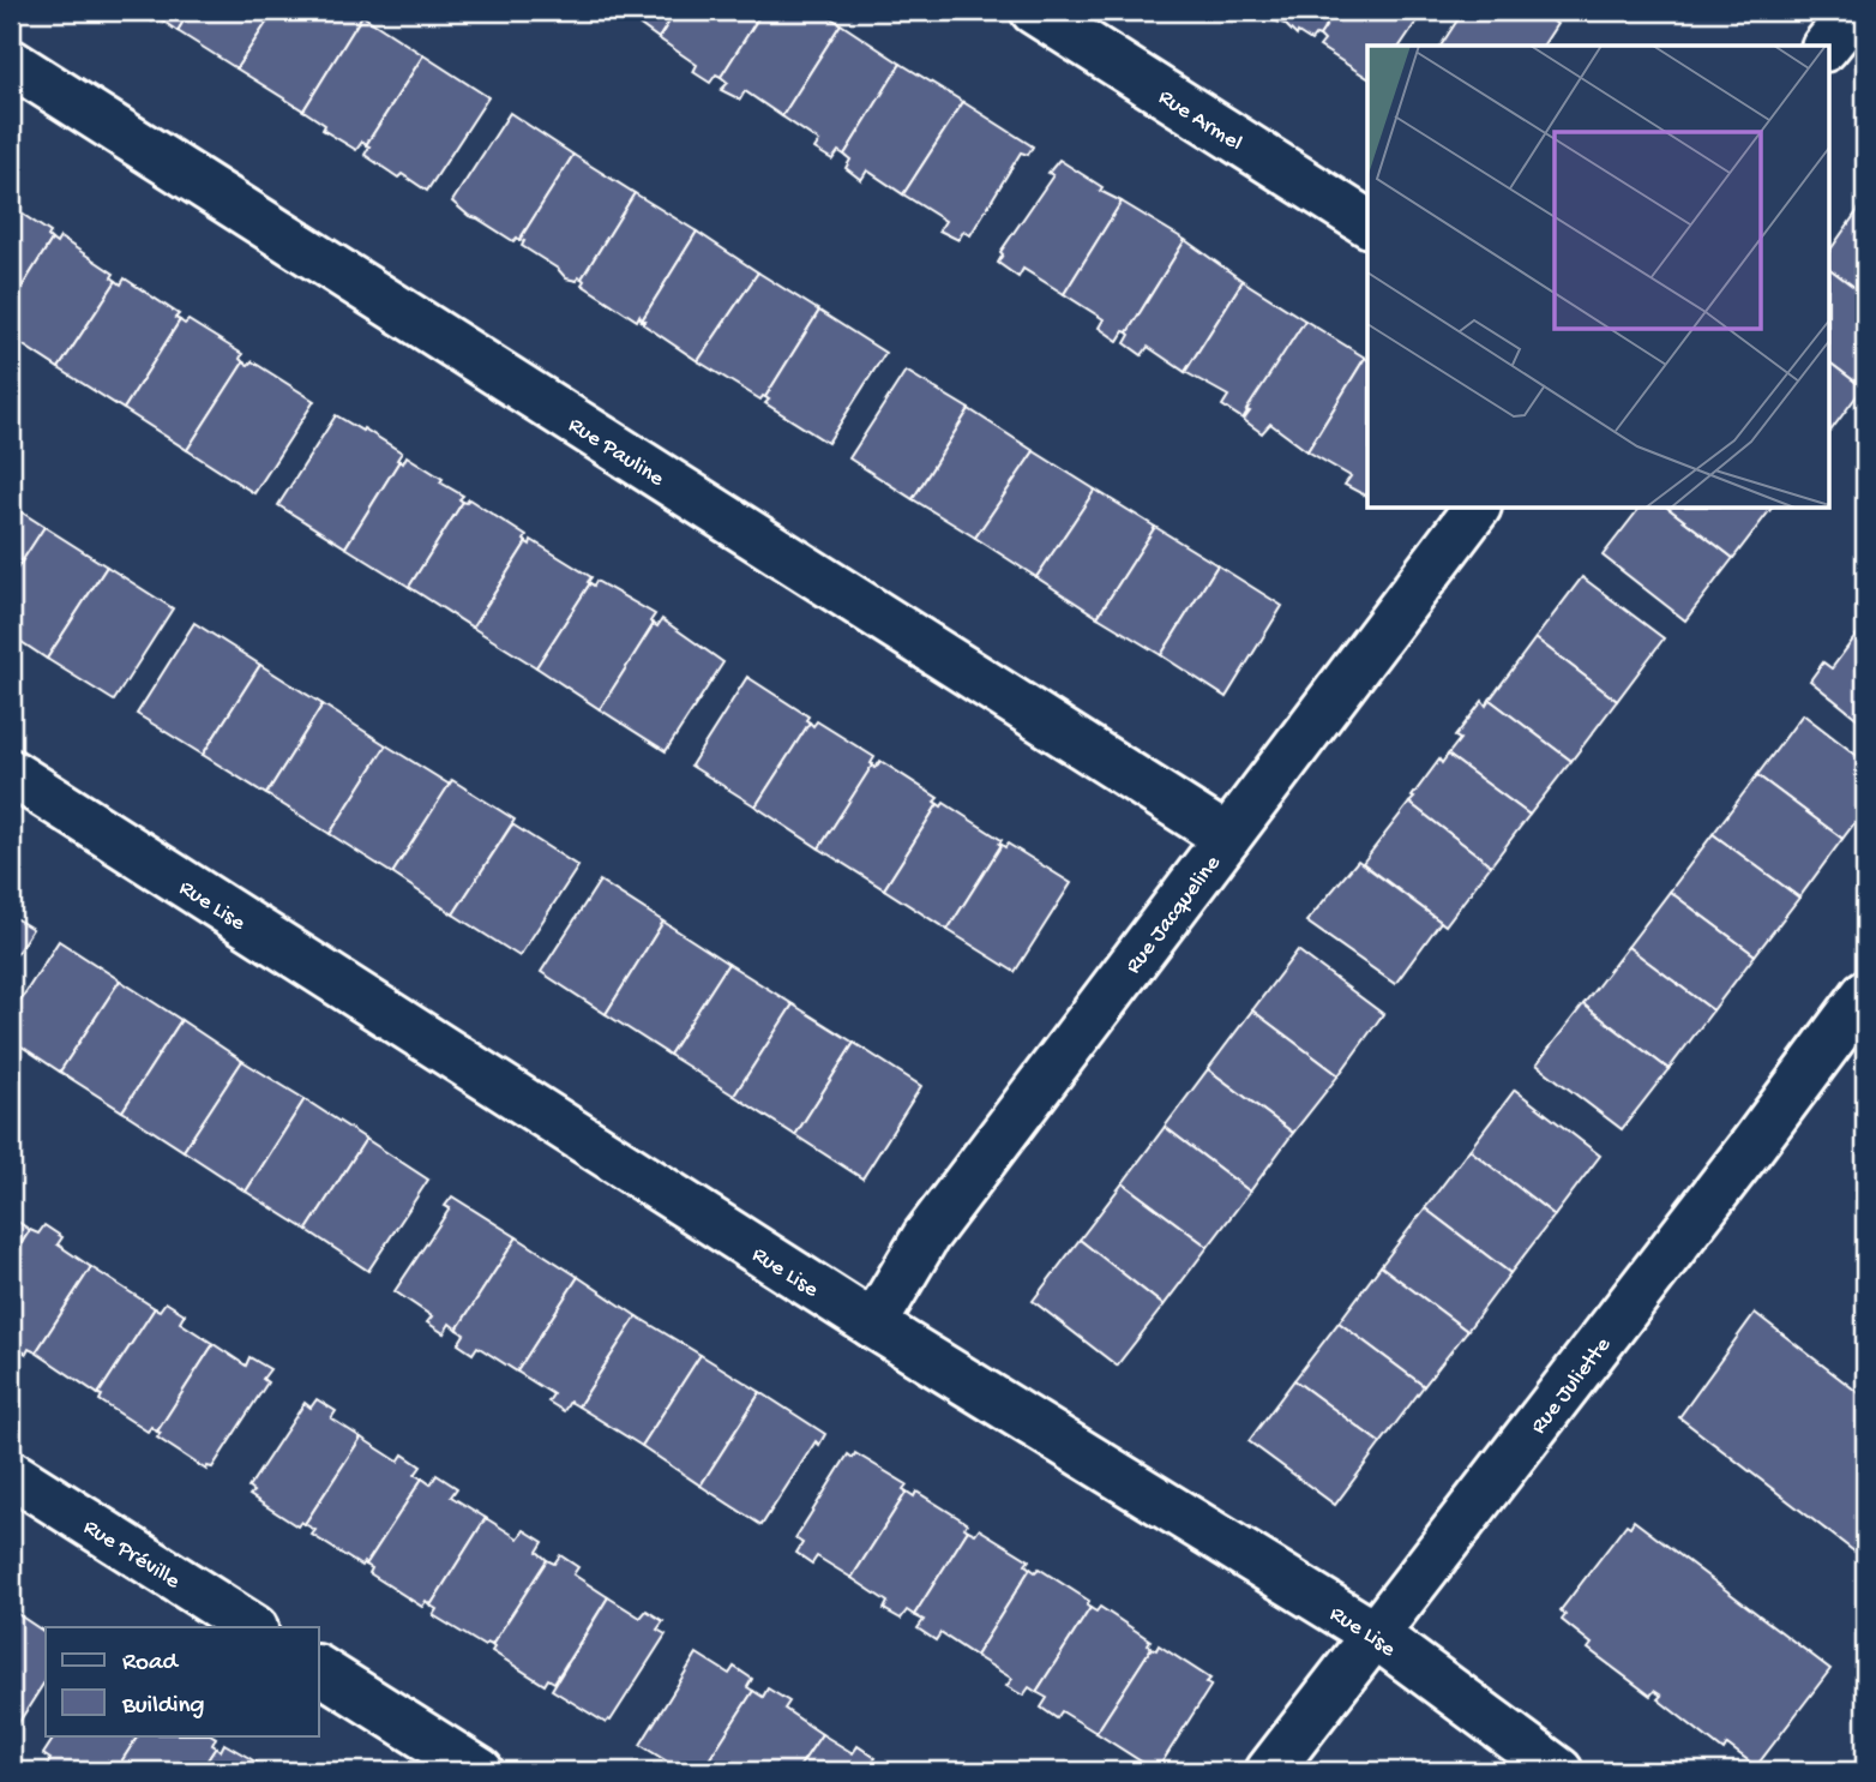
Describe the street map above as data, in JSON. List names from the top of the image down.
{
  "streets": {
    "street": [
      "Rue Armel",
      "Rue Pauline",
      "Rue Lise",
      "Rue Jacqueline",
      "Rue Juliette",
      "Rue Préville"
    ]
  },
  "crossings": [
    ["Rue Pauline", "Rue Jacqueline"],
    ["Rue Lise", "Rue Jacqueline"],
    ["Rue Lise", "Rue Juliette"]
  ],
  "legend": ["Road", "Building"]
}
